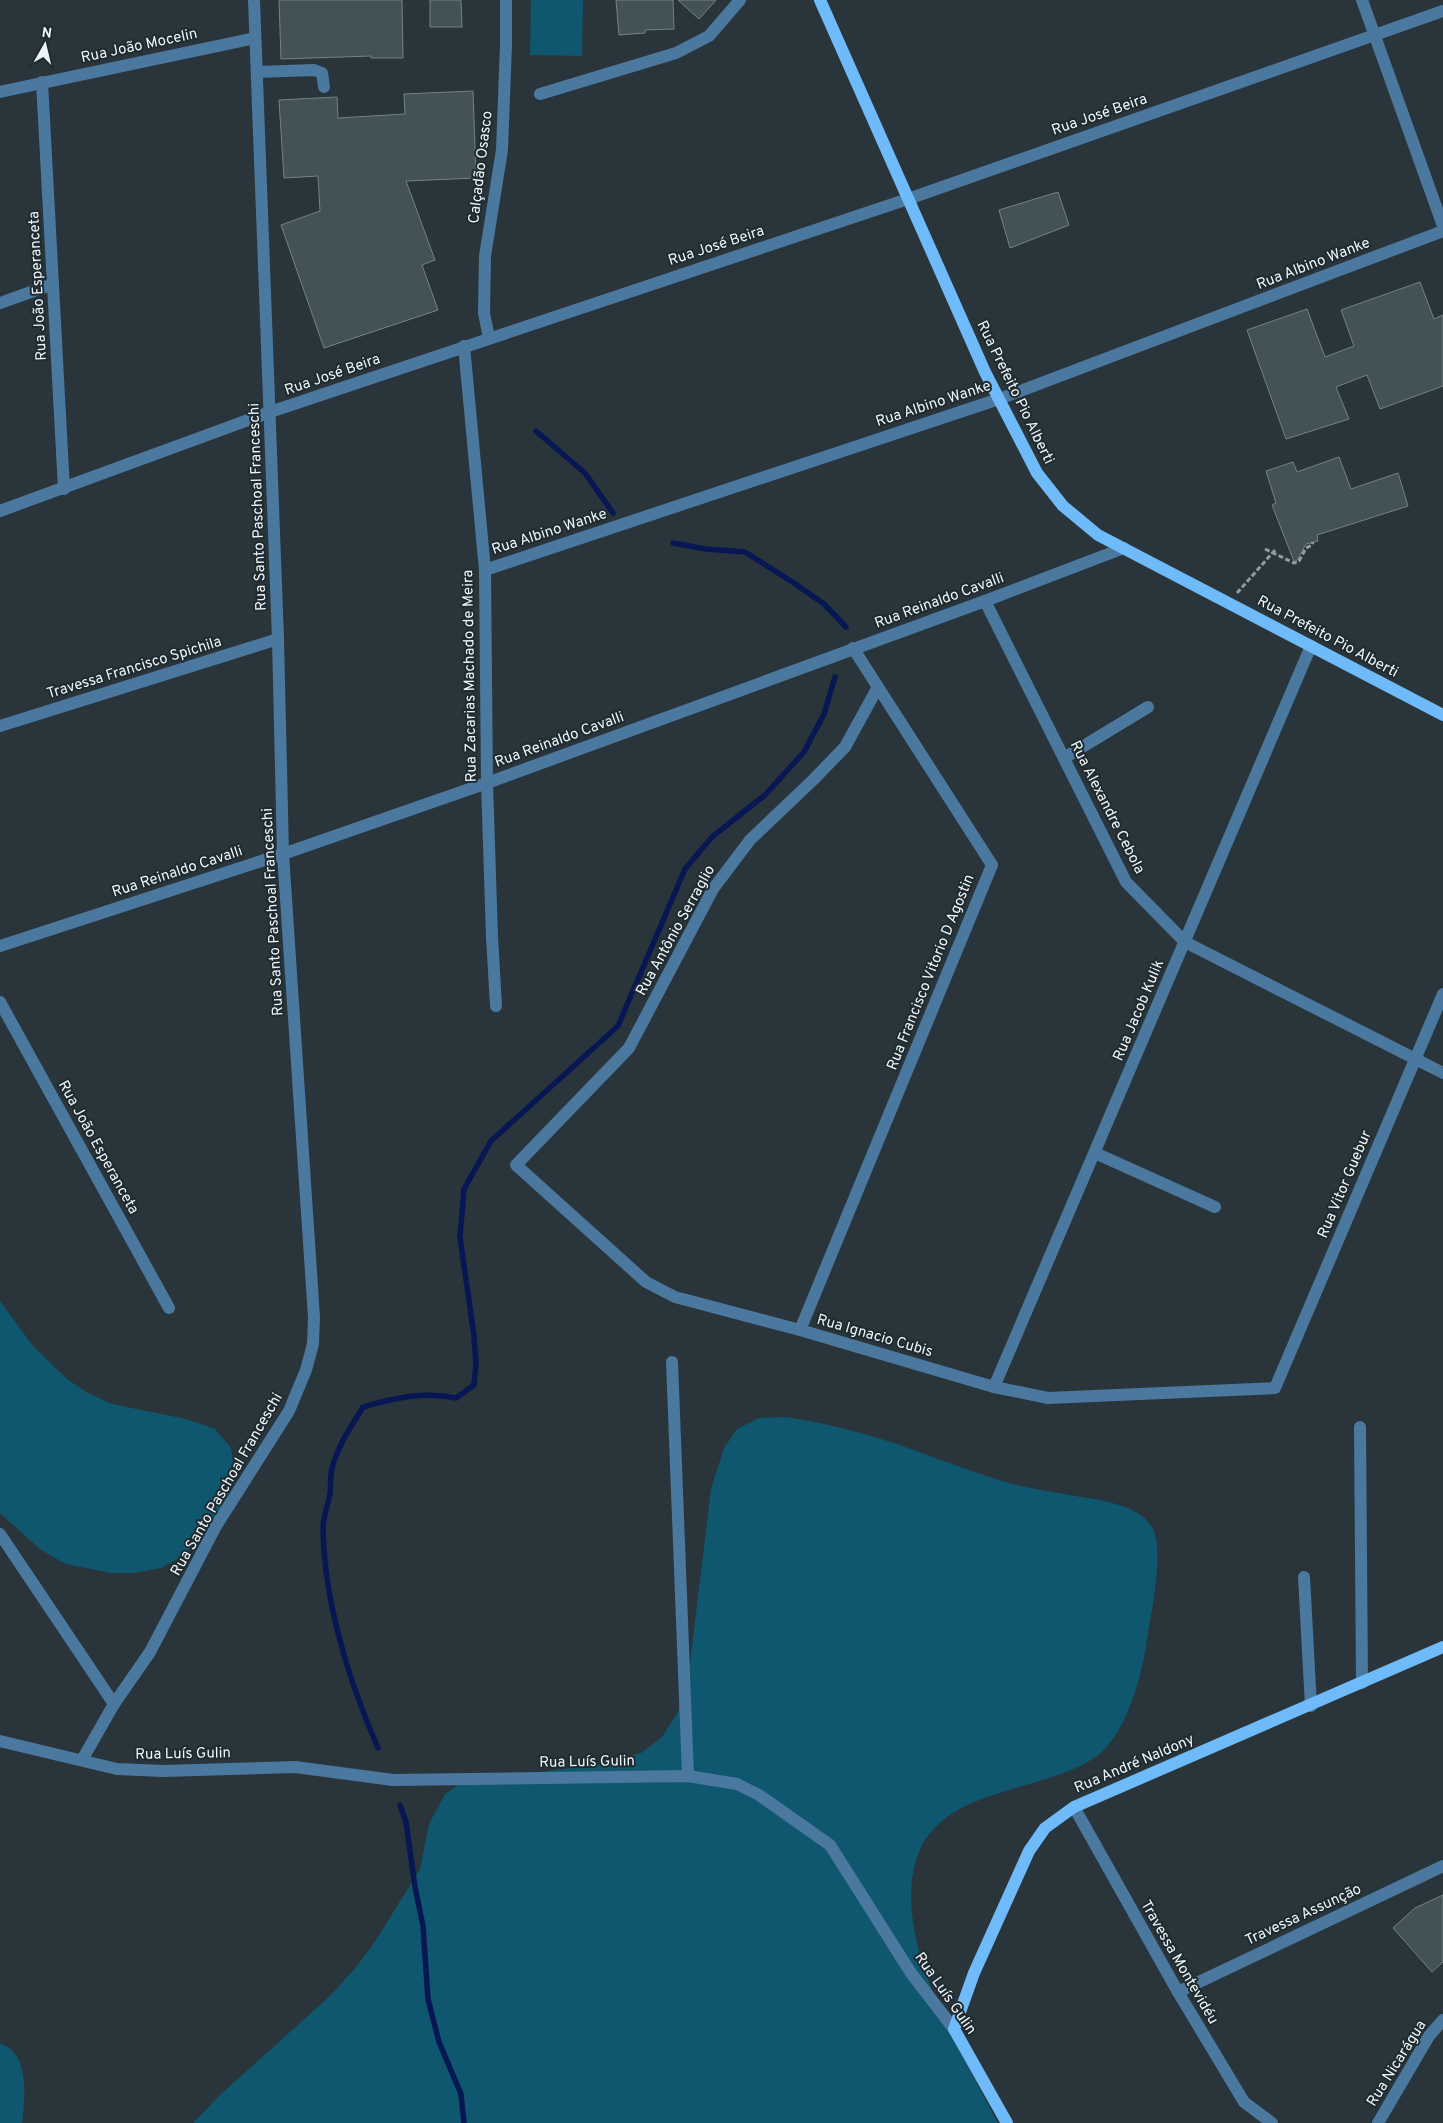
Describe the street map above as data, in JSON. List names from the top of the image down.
{
  "streets": {
    "main road": ["Rua Prefeito Pio Alberti", "Rua Luís Gulin", "Rua André Naldony"],
    "street": [
      "Rua João Mocelin",
      "Rua José Beira",
      "Calçadão Osasco",
      "Rua Albino Wanke",
      "Rua João Esperanceta",
      "Rua Santo Paschoal Franceschi",
      "Rua Reinaldo Cavalli",
      "Travessa Francisco Spichila",
      "Rua Zacarias Machado de Meira",
      "Rua Alexandre Cebola",
      "Rua Antônio Serraglio",
      "Rua Francisco Vitorio D Agostin",
      "Rua Jacob Kulik",
      "Rua Vitor Guebur",
      "Rua Ignacio Cubis",
      "Travessa Assunção",
      "Travessa Montevidéu",
      "Rua Nicarágua"
    ]
  },
  "crossings": [
    ["Rua João Mocelin", "Rua João Esperanceta"],
    ["Rua João Mocelin", "Rua Santo Paschoal Franceschi"],
    ["Rua José Beira", "Calçadão Osasco"],
    ["Rua José Beira", "Rua João Esperanceta"],
    ["Rua José Beira", "Rua Prefeito Pio Alberti"],
    ["Rua José Beira", "Rua Santo Paschoal Franceschi"],
    ["Rua José Beira", "Rua Zacarias Machado de Meira"],
    ["Rua Albino Wanke", "Rua Prefeito Pio Alberti"],
    ["Rua Albino Wanke", "Rua Zacarias Machado de Meira"],
    ["Rua Prefeito Pio Alberti", "Rua Reinaldo Cavalli"],
    ["Rua Prefeito Pio Alberti", "Rua Jacob Kulik"],
    ["Rua Santo Paschoal Franceschi", "Rua Reinaldo Cavalli"],
    ["Rua Santo Paschoal Franceschi", "Travessa Francisco Spichila"],
    ["Rua Santo Paschoal Franceschi", "Rua Luís Gulin"],
    ["Rua Reinaldo Cavalli", "Rua Zacarias Machado de Meira"],
    ["Rua Reinaldo Cavalli", "Rua Alexandre Cebola"],
    ["Rua Reinaldo Cavalli", "Rua Francisco Vitorio D Agostin"],
    ["Rua Alexandre Cebola", "Rua Jacob Kulik"],
    ["Rua Alexandre Cebola", "Rua Vitor Guebur"],
    ["Rua Antônio Serraglio", "Rua Francisco Vitorio D Agostin"],
    ["Rua Antônio Serraglio", "Rua Ignacio Cubis"],
    ["Rua Francisco Vitorio D Agostin", "Rua Ignacio Cubis"],
    ["Rua Jacob Kulik", "Rua Ignacio Cubis"],
    ["Rua Vitor Guebur", "Rua Ignacio Cubis"],
    ["Rua Luís Gulin", "Rua André Naldony"],
    ["Rua André Naldony", "Travessa Montevidéu"],
    ["Travessa Assunção", "Travessa Montevidéu"]
  ],
  "north": "top"
}
